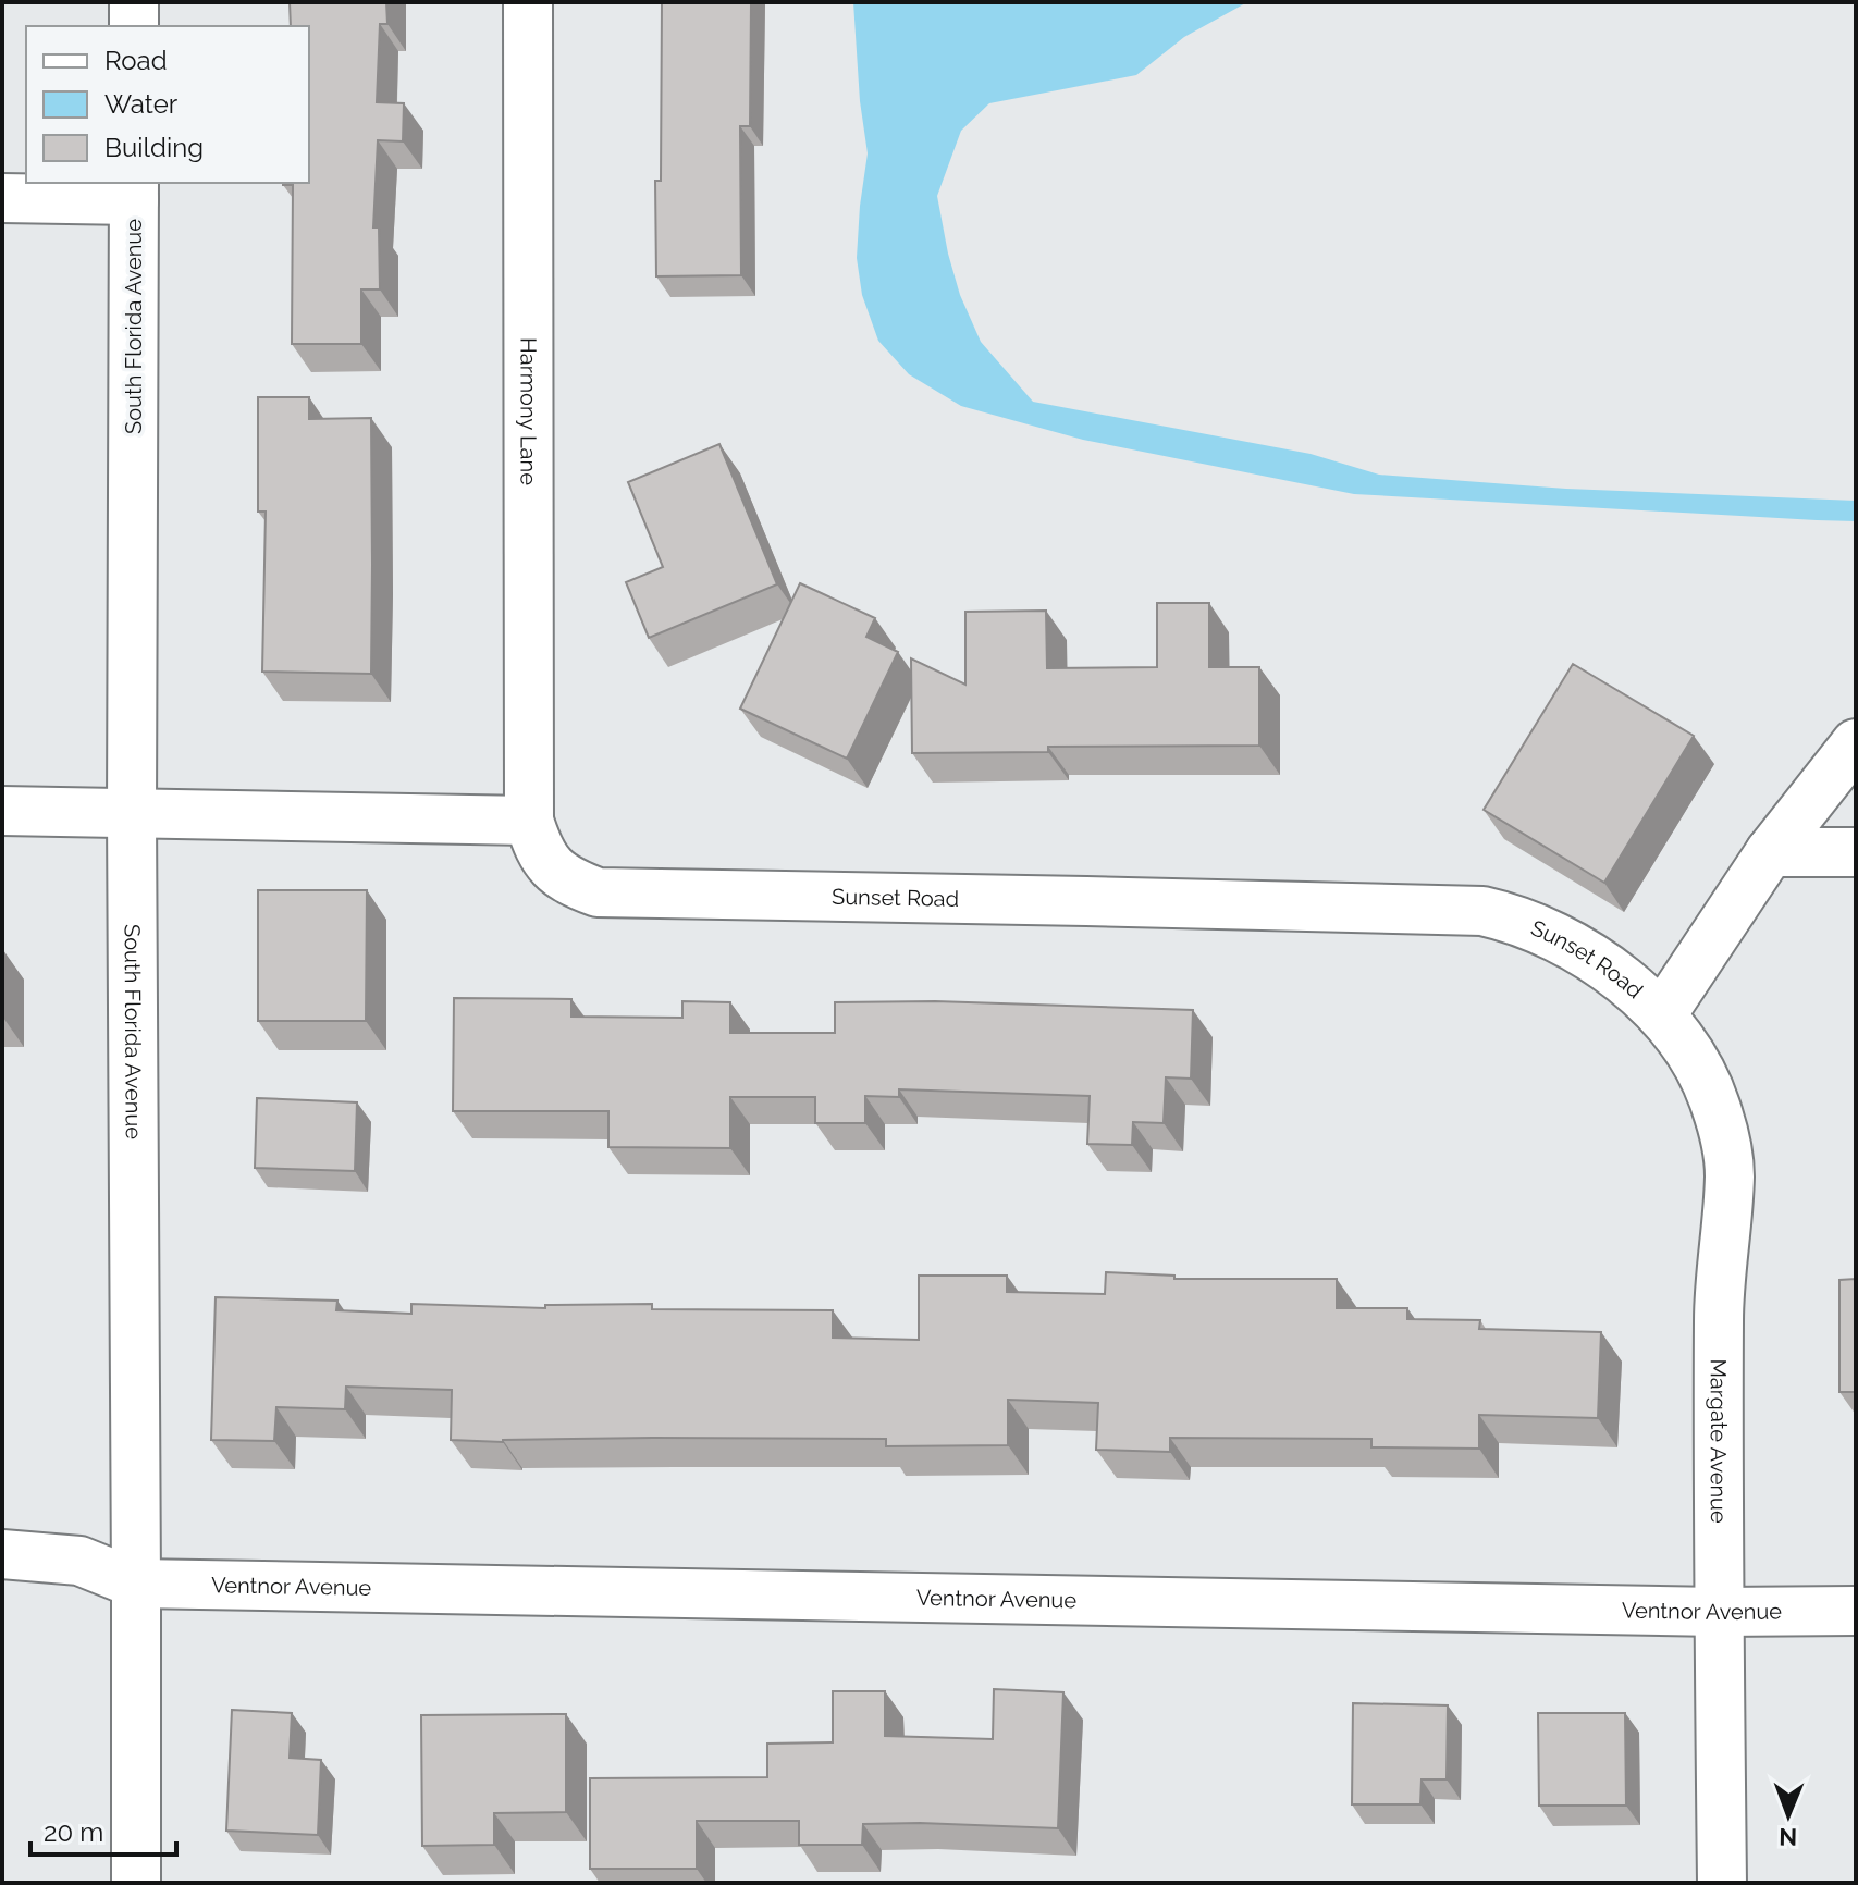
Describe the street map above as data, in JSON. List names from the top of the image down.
{
  "streets": {
    "street": [
      "South Florida Avenue",
      "Harmony Lane",
      "Sunset Road",
      "Margate Avenue",
      "Ventnor Avenue"
    ]
  },
  "crossings": [
    ["South Florida Avenue", "Ventnor Avenue"],
    ["Harmony Lane", "Sunset Road"],
    ["Sunset Road", "Margate Avenue"],
    ["Margate Avenue", "Ventnor Avenue"]
  ],
  "legend": ["Road", "Water", "Building"],
  "scale_bar": "20 m",
  "north": "bottom"
}
